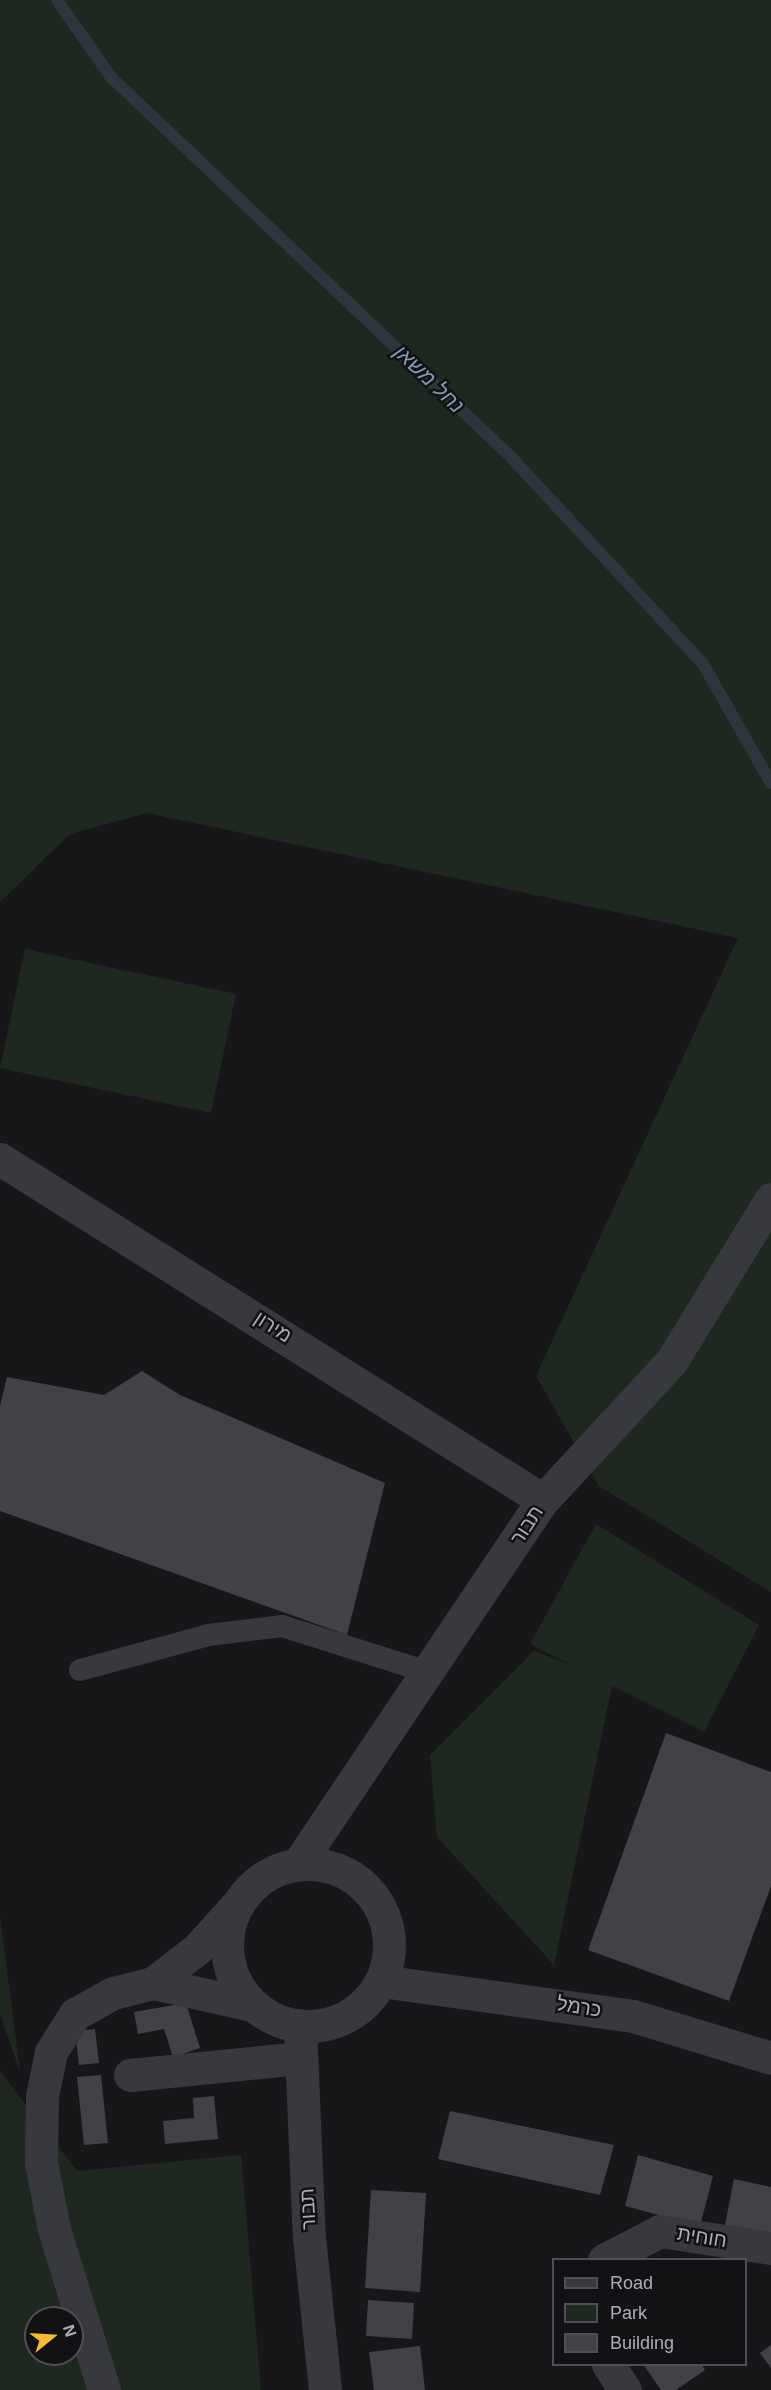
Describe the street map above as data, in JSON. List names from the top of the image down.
{
  "streets": {
    "street": [
      "מירון",
      "תבור",
      "כרמל",
      "חוחית"
    ]
  },
  "crossings": [
    ["מירון", "תבור"],
    ["תבור", "כרמל"]
  ],
  "water": ["נחל משאן"],
  "legend": ["Road", "Park", "Building"],
  "north": "right"
}
